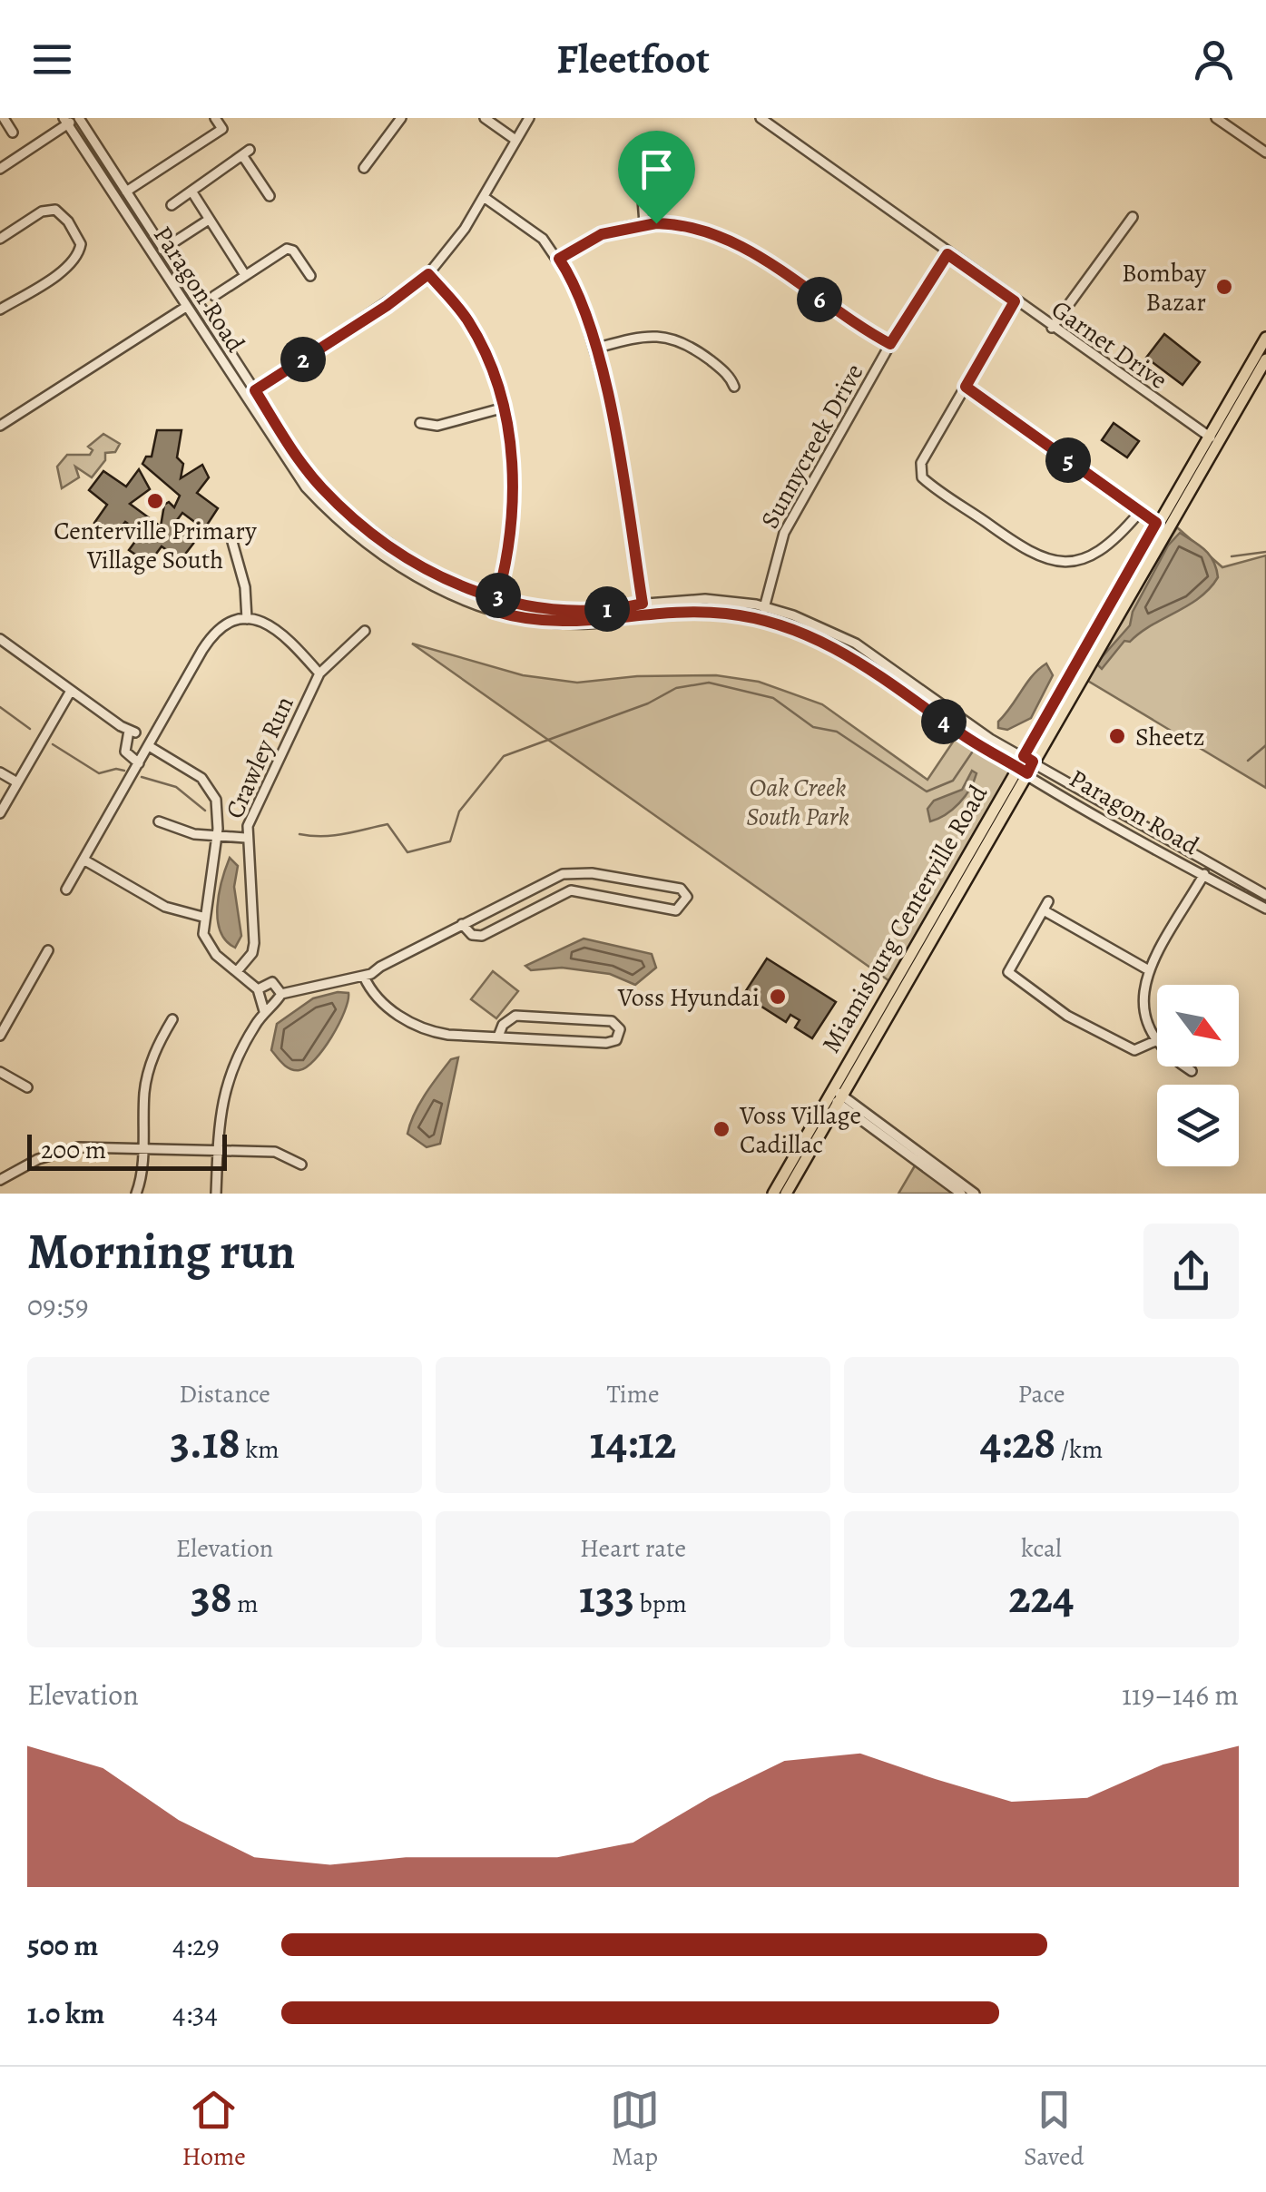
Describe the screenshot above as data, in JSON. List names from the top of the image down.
{
  "streets": {
    "main road": ["Miamisburg Centerville Road"],
    "street": [
      "Paragon Road",
      "Garnet Drive",
      "Sunnycreek Drive",
      "Crawley Run"
    ]
  },
  "crossings": [
    ["Paragon Road", "Sunnycreek Drive"],
    ["Paragon Road", "Miamisburg Centerville Road"],
    ["Garnet Drive", "Sunnycreek Drive"],
    ["Garnet Drive", "Miamisburg Centerville Road"]
  ],
  "parks": ["Oak Creek South Park"],
  "places": [
    "Bombay Bazar",
    "Centerville Primary Village South",
    "Sheetz",
    "Voss Hyundai",
    "Voss Village Cadillac"
  ],
  "scale_bar": "200 m",
  "north": "bottom right",
  "page": {
    "header": "Fleetfoot",
    "pins": [
      "6",
      "2",
      "5",
      "3",
      "1",
      "4"
    ],
    "scale": "200 m",
    "heading": ["Morning run", "09:59"],
    "stats": [
      ["Distance", "3.18 km"],
      ["Time", "14:12"],
      ["Pace", "4:28 /km"],
      ["Elevation", "38 m"],
      ["Heart rate", "133 bpm"],
      ["kcal", "224"]
    ],
    "chart": ["Elevation", "119–146 m"],
    "list": [
      {
        "name": "500 m",
        "note": "4:29"
      },
      {
        "name": "1.0 km",
        "note": "4:34"
      }
    ],
    "tabs": ["Home", "Map", "Saved"]
  }
}
